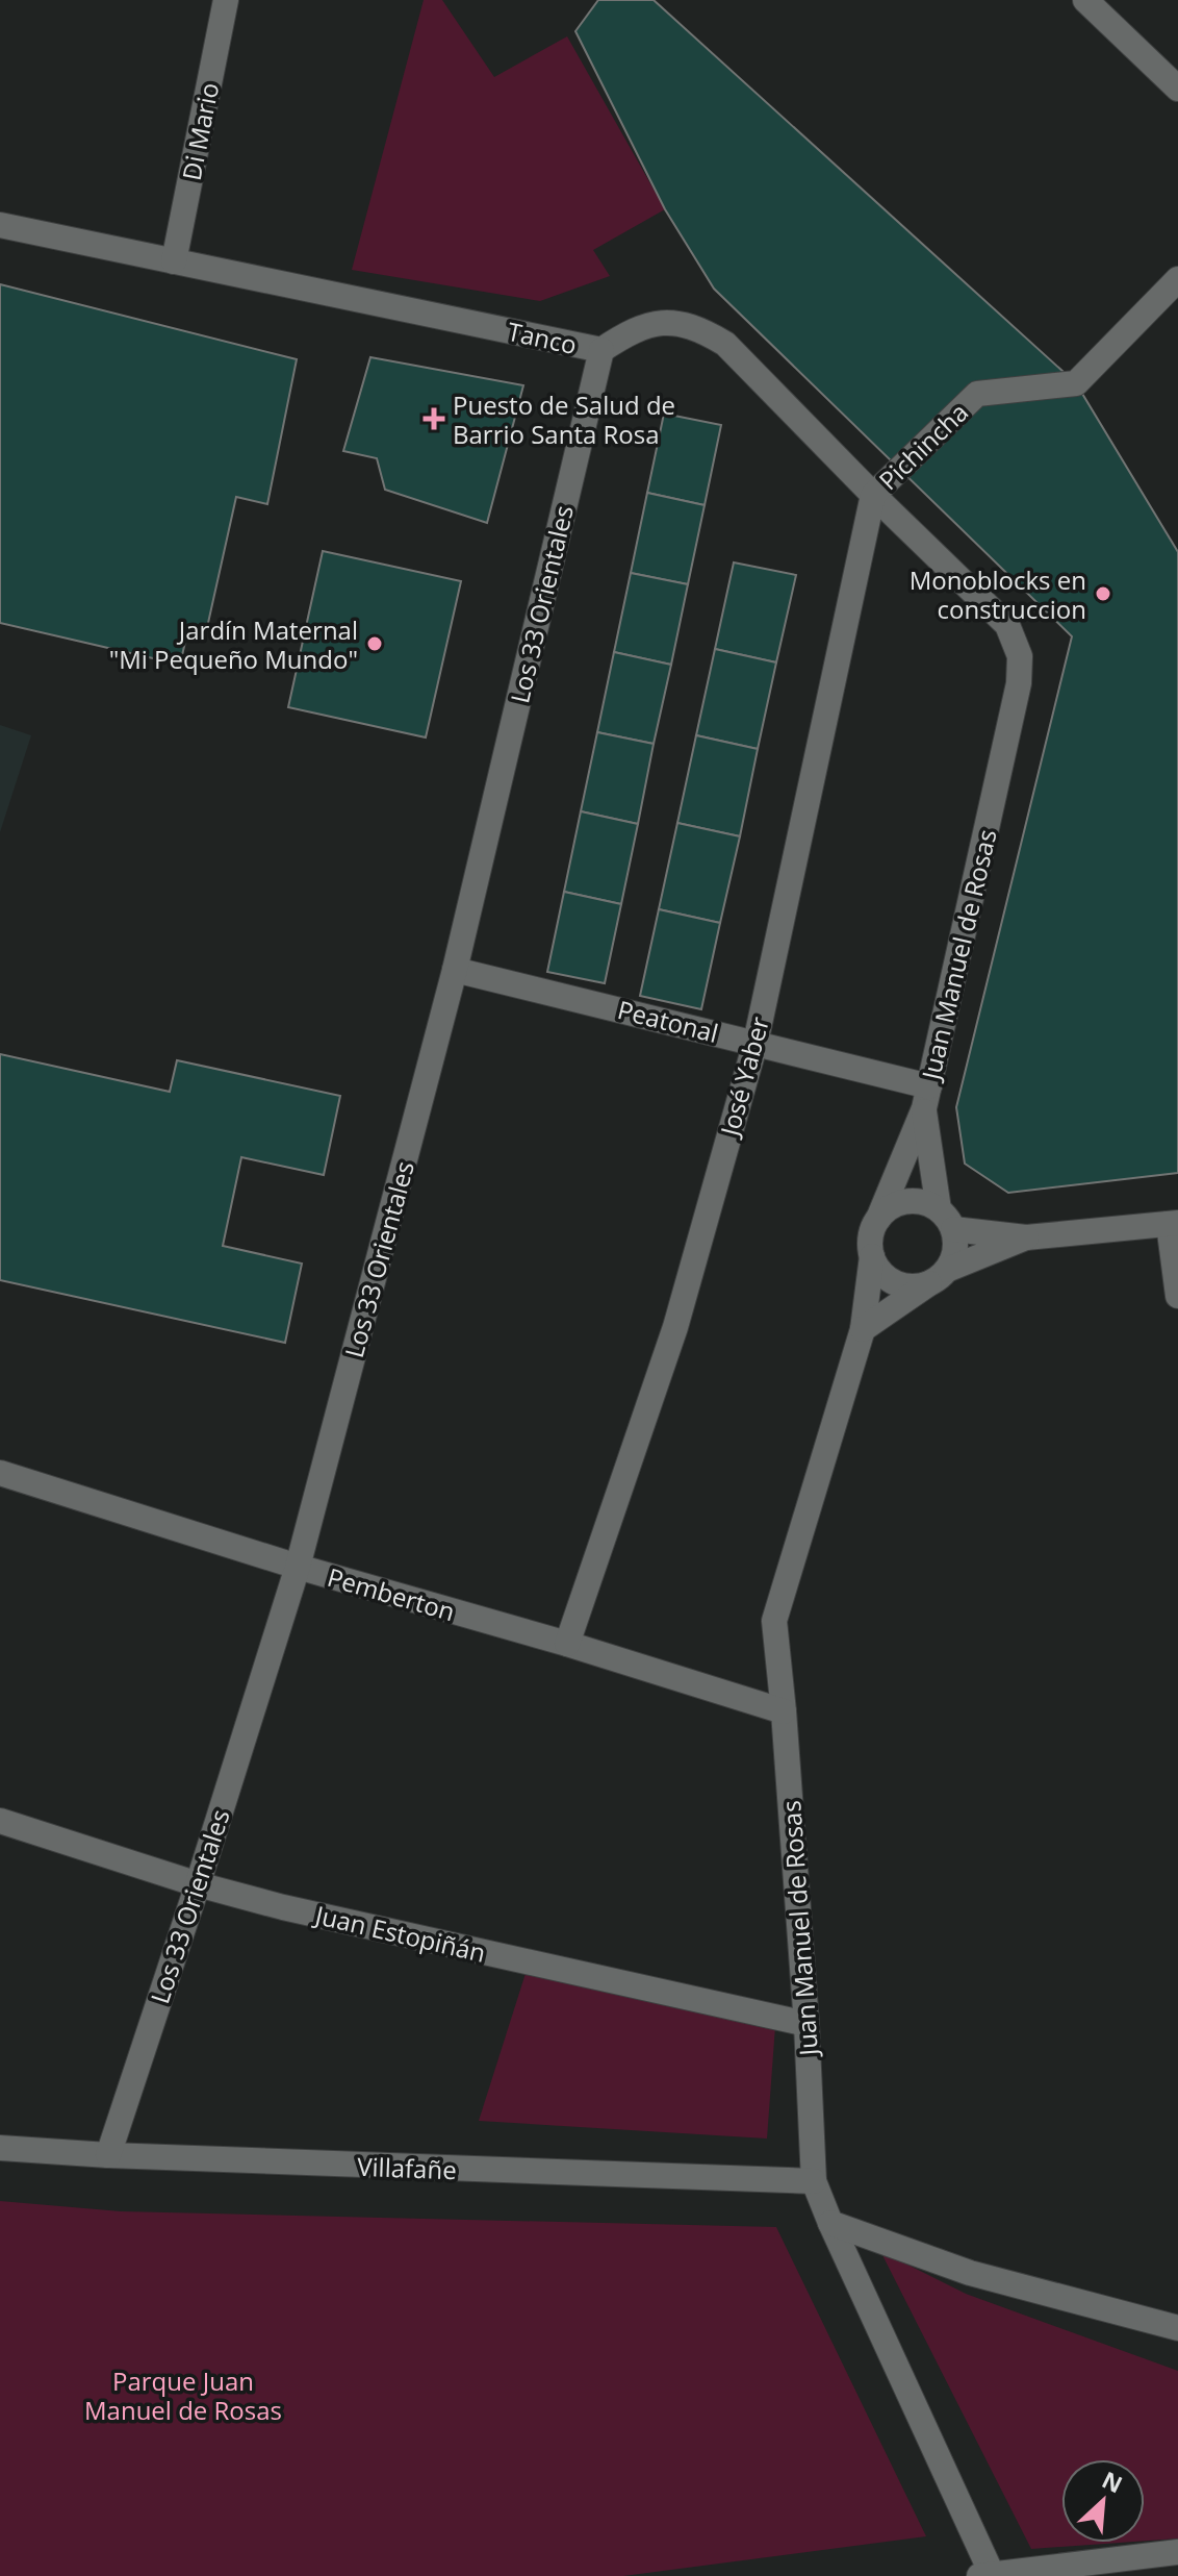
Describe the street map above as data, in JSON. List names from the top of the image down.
{
  "streets": {
    "street": [
      "Di Mario",
      "Tanco",
      "Pichincha",
      "Los 33 Orientales",
      "Juan Manuel de Rosas",
      "Peatonal",
      "José Yaber",
      "Pemberton",
      "Juan Estopiñán",
      "Villafañe"
    ]
  },
  "crossings": [
    ["Di Mario", "Tanco"],
    ["Tanco", "Pichincha"],
    ["Tanco", "Los 33 Orientales"],
    ["Tanco", "Juan Manuel de Rosas"],
    ["Tanco", "José Yaber"],
    ["Pichincha", "José Yaber"],
    ["Los 33 Orientales", "Peatonal"],
    ["Los 33 Orientales", "Pemberton"],
    ["Los 33 Orientales", "Juan Estopiñán"],
    ["Los 33 Orientales", "Villafañe"],
    ["Juan Manuel de Rosas", "Peatonal"],
    ["Juan Manuel de Rosas", "Pemberton"],
    ["Juan Manuel de Rosas", "Juan Estopiñán"],
    ["Juan Manuel de Rosas", "Villafañe"],
    ["Peatonal", "José Yaber"],
    ["José Yaber", "Pemberton"]
  ],
  "parks": ["Parque Juan Manuel de Rosas"],
  "places": {
    "health": ["Puesto de Salud de Barrio Santa Rosa"],
    "other": ["Monoblocks en construccion", "Jardín Maternal \"Mi Pequeño Mundo\""]
  },
  "north": "top right"
}
